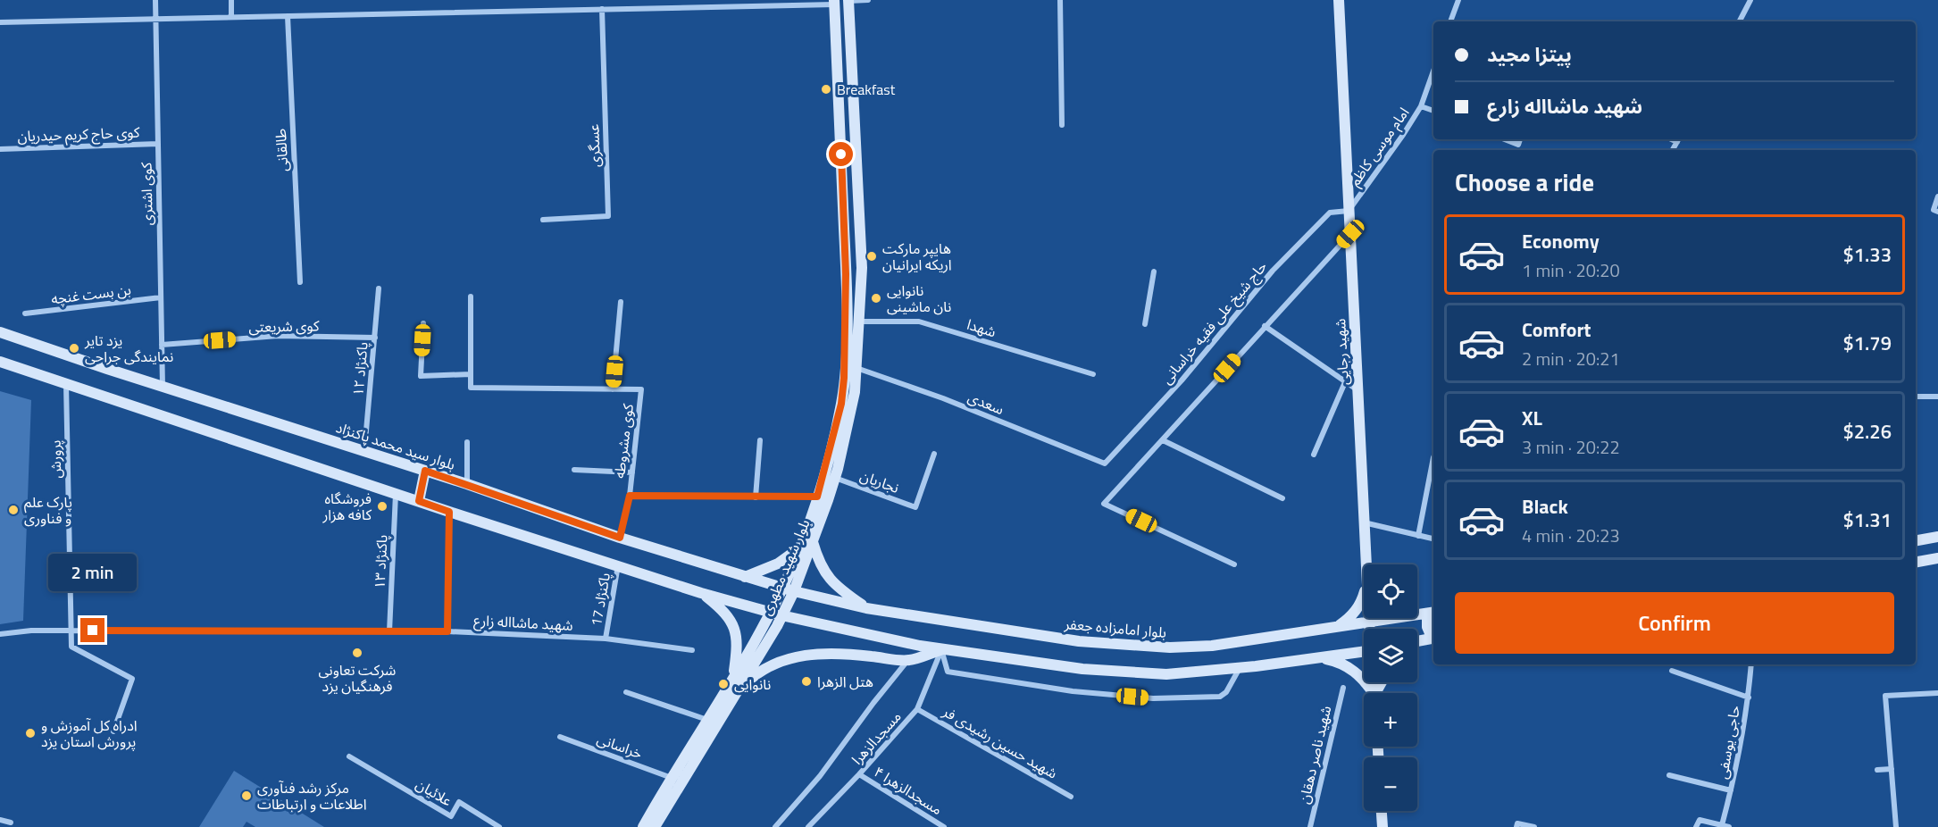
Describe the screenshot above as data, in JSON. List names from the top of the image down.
{
  "streets": {
    "main road": [
      "شهید رجایی",
      "بلوار سید محمد پاکنژاد",
      "بلوار شهید مطهری",
      "بلوار امامزاده جعفر"
    ],
    "street": [
      "کوی حاج کریم حیدریان",
      "عسگری",
      "امام موسی کاظم",
      "طالقانی",
      "کوی اشتری",
      "بن بست غنچه",
      "حاج شیخ علی فقیه خراسانی",
      "کوی شریعتی",
      "شهدا",
      "پاکنژاد ۱۲",
      "سعدی",
      "کوی مشروطه",
      "پرورش",
      "نجاریان",
      "پاکنژاد ۱۳",
      "پاکنژاد 17",
      "شهید ماشااله زارع",
      "مسجدالزهرا",
      "شهید حسین رشیدی فر",
      "حاجی یوسفی",
      "خراسانی",
      "شهید ناصر دهقان",
      "مسجدالزهرا ۴",
      "علائیان"
    ]
  },
  "crossings": [
    ["کوی حاج کریم حیدریان", "کوی اشتری"],
    ["امام موسی کاظم", "حاج شیخ علی فقیه خراسانی"],
    ["امام موسی کاظم", "شهید رجایی"],
    ["کوی اشتری", "بن بست غنچه"],
    ["کوی اشتری", "کوی شریعتی"],
    ["کوی اشتری", "بلوار سید محمد پاکنژاد"],
    ["حاج شیخ علی فقیه خراسانی", "شهید رجایی"],
    ["حاج شیخ علی فقیه خراسانی", "سعدی"],
    ["کوی شریعتی", "پاکنژاد ۱۲"],
    ["شهدا", "بلوار شهید مطهری"],
    ["شهید رجایی", "بلوار امامزاده جعفر"],
    ["پاکنژاد ۱۲", "بلوار سید محمد پاکنژاد"],
    ["سعدی", "بلوار شهید مطهری"],
    ["کوی مشروطه", "بلوار سید محمد پاکنژاد"],
    ["بلوار سید محمد پاکنژاد", "بلوار شهید مطهری"],
    ["بلوار سید محمد پاکنژاد", "بلوار امامزاده جعفر"],
    ["پرورش", "شهید ماشااله زارع"],
    ["نجاریان", "بلوار شهید مطهری"],
    ["پاکنژاد ۱۳", "شهید ماشااله زارع"],
    ["بلوار شهید مطهری", "بلوار امامزاده جعفر"],
    ["بلوار شهید مطهری", "خراسانی"],
    ["پاکنژاد 17", "شهید ماشااله زارع"],
    ["مسجدالزهرا", "شهید حسین رشیدی فر"],
    ["مسجدالزهرا", "مسجدالزهرا ۴"]
  ],
  "places": [
    "Breakfast",
    "هایپر مارکت اریکه ایرانیان",
    "نانوایی نان ماشینی",
    "یزد تایر نمایندگی جراحی",
    "فروشگاه کافه هزار",
    "پارک علم و فناوری",
    "شرکت تعاونی فرهنگیان یزد",
    "هتل الزهرا",
    "نانوایی",
    "ادراه کل آموزش و پرورش استان یزد",
    "مرکز رشد فنآوری اطلاعات و ارتباطات"
  ],
  "page": {
    "banner": ["پیتزا مجید", "شهید ماشااله زارع"],
    "heading": "Choose a ride",
    "list": [
      {
        "name": "Economy",
        "note": "1 min · 20:20",
        "value": "$1.33"
      },
      {
        "name": "Comfort",
        "note": "2 min · 20:21",
        "value": "$1.79"
      },
      {
        "name": "XL",
        "note": "3 min · 20:22",
        "value": "$2.26"
      },
      {
        "name": "Black",
        "note": "4 min · 20:23",
        "value": "$1.31"
      }
    ],
    "bubble": "2 min",
    "map_buttons": ["+", "−"],
    "buttons": "Confirm"
  }
}
